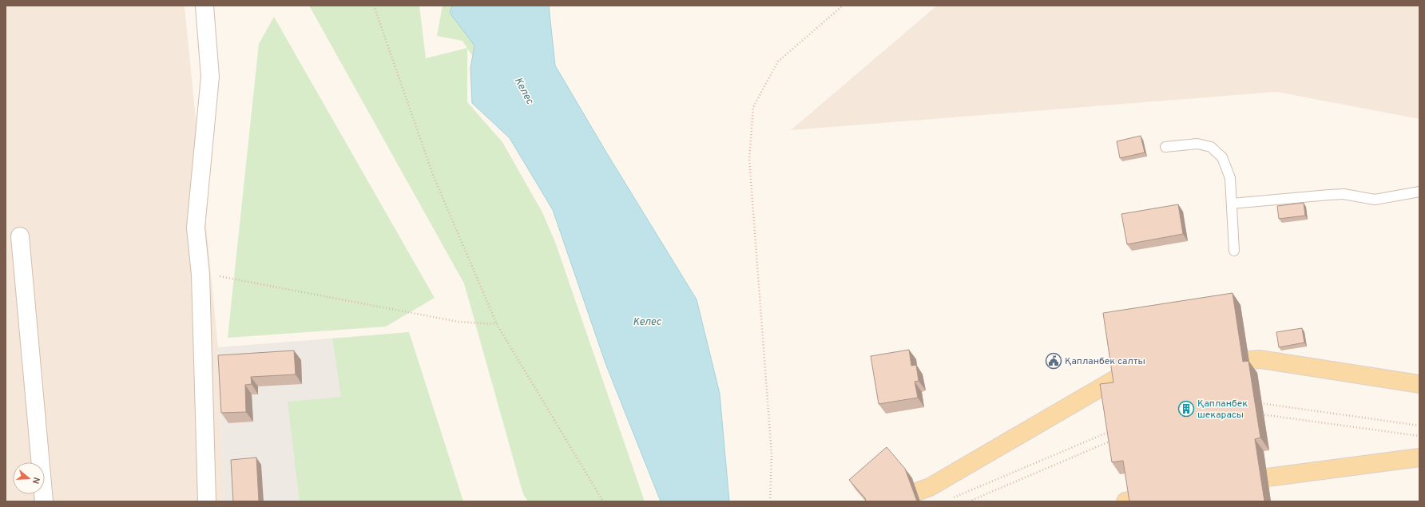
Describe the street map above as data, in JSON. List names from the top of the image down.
{
  "water": ["Келес"],
  "places": {
    "public building": ["Қапланбек салты"],
    "building": ["Қапланбек шекарасы"]
  },
  "north": "right"
}
